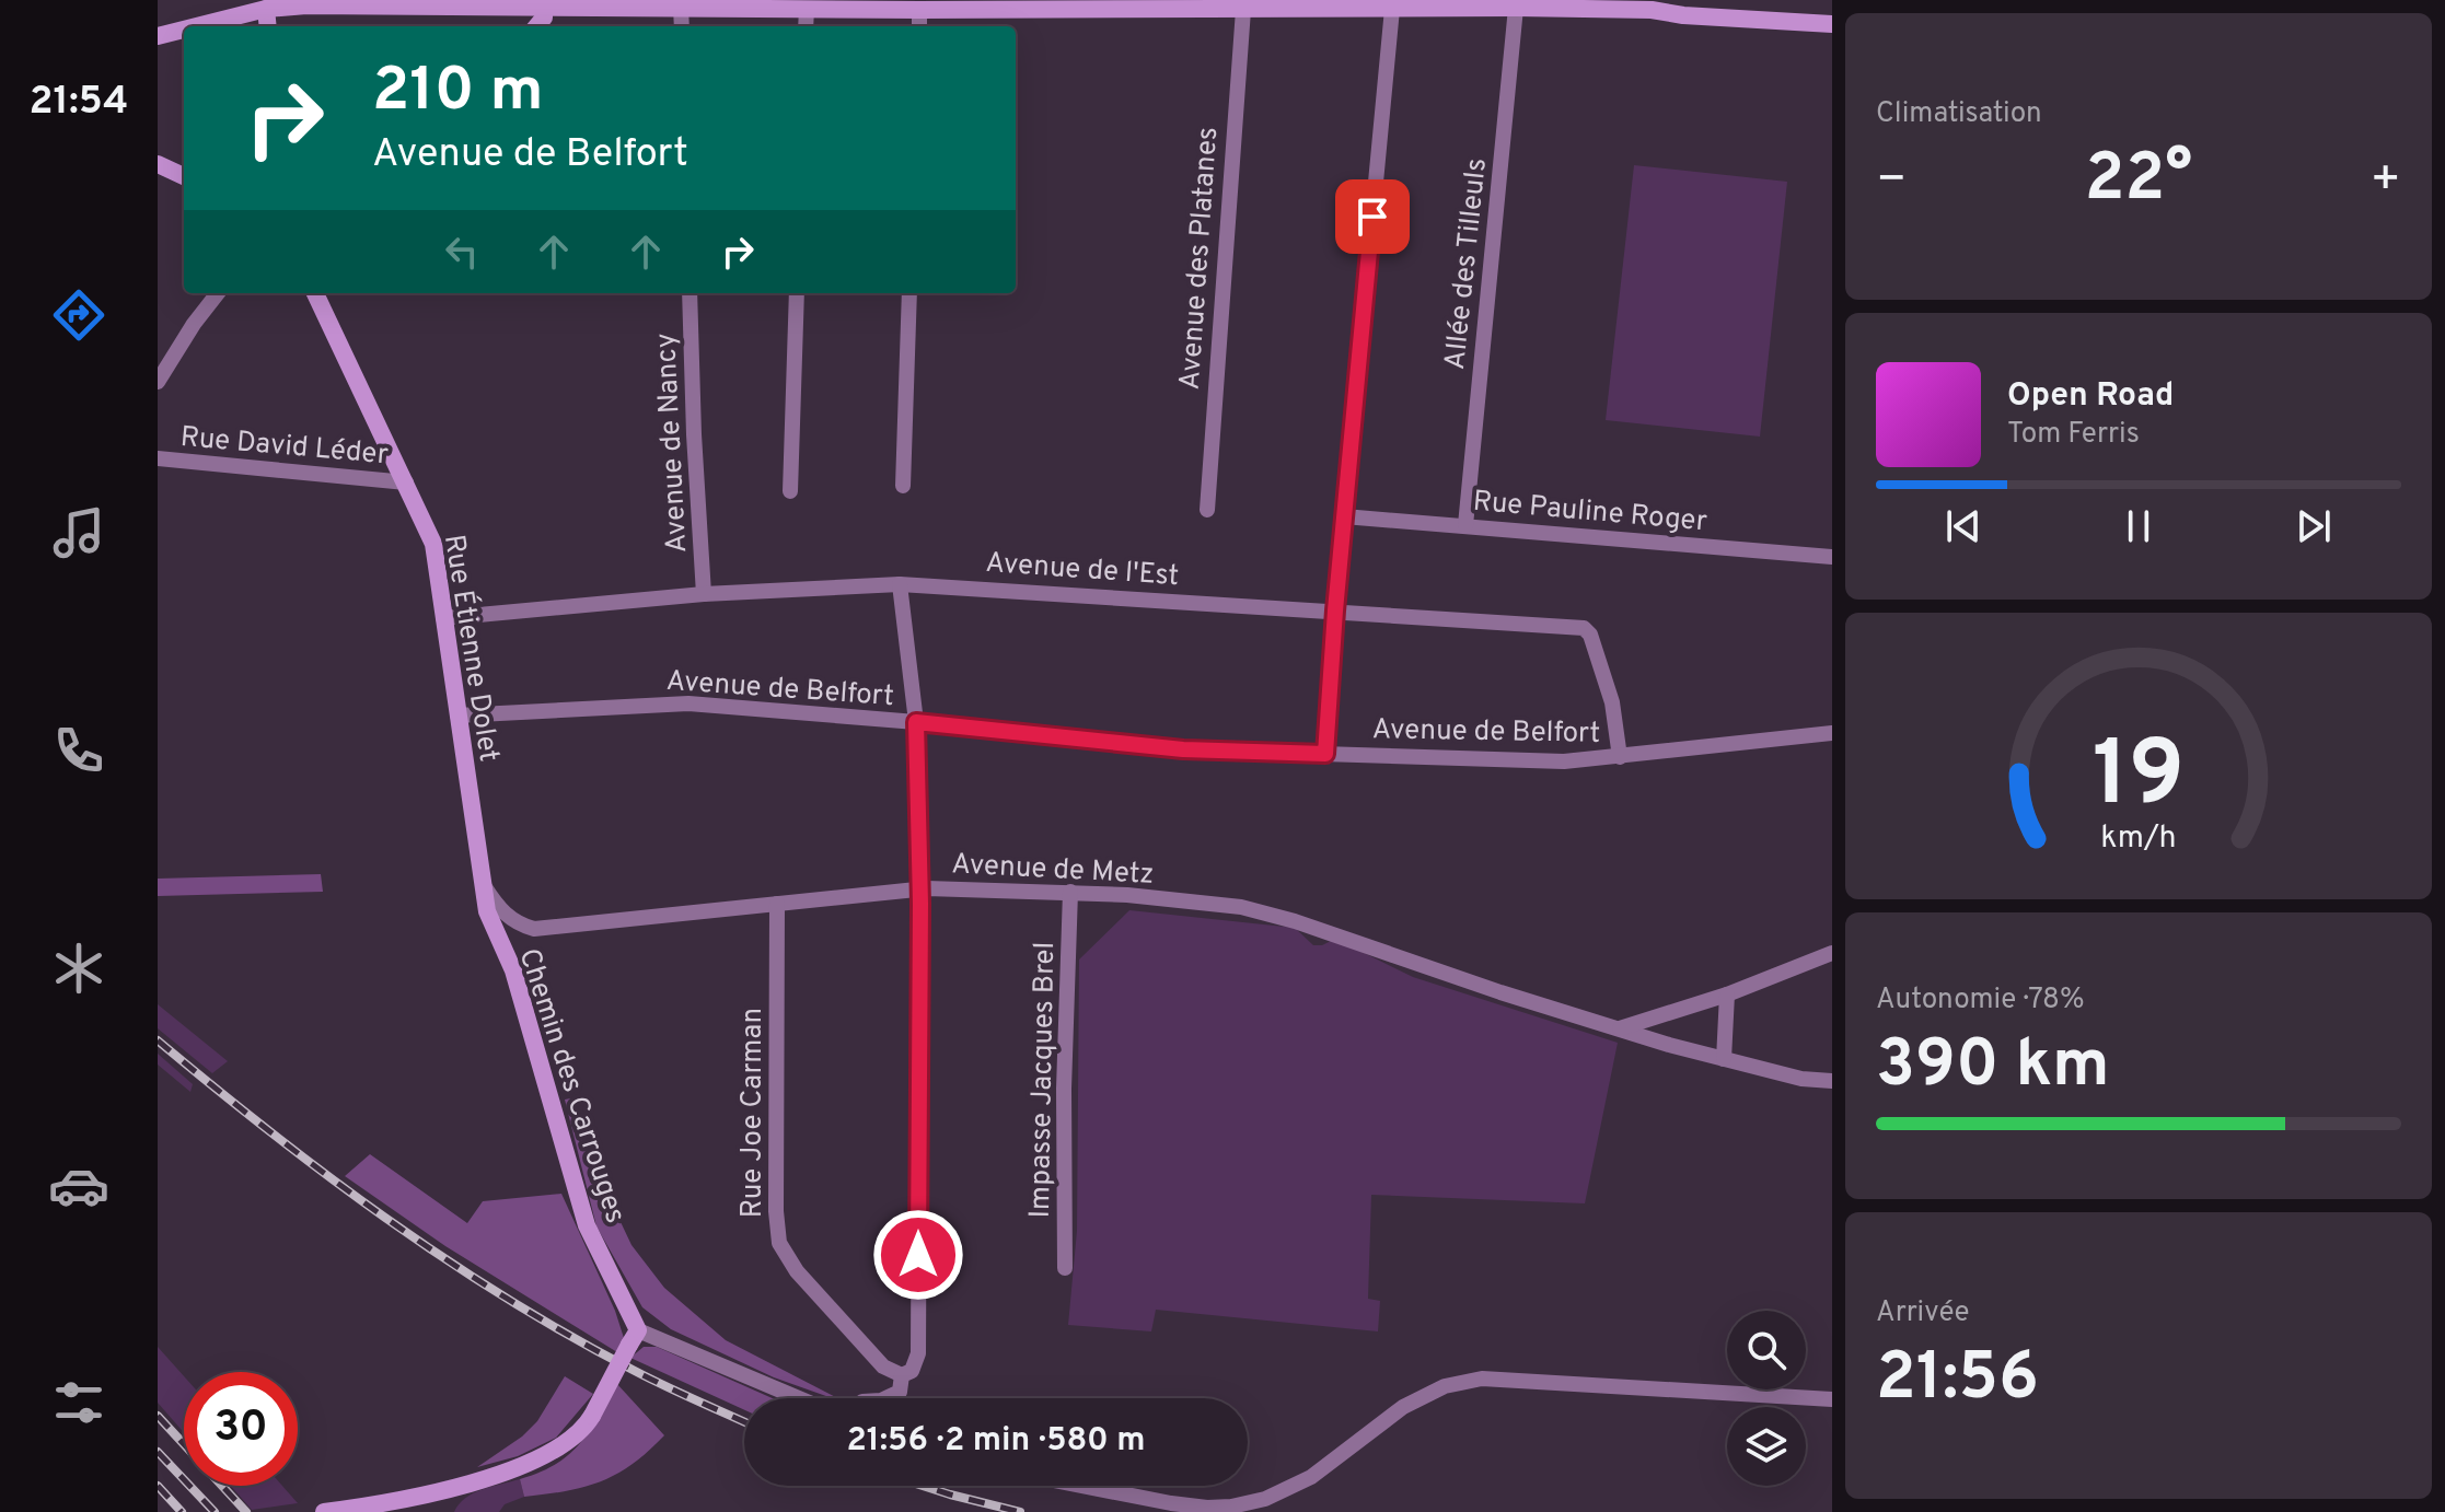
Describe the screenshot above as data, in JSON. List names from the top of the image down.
{
  "streets": {
    "street": [
      "Avenue des Platanes",
      "Allée des Tilleuls",
      "Avenue de Nancy",
      "Rue David Léder",
      "Rue Pauline Roger",
      "Avenue de l'Est",
      "Rue Étienne Dolet",
      "Avenue de Belfort",
      "Avenue de Metz",
      "Impasse Jacques Brel",
      "Chemin des Carrouges",
      "Rue Joe Carman"
    ]
  },
  "crossings": [
    ["Allée des Tilleuls", "Rue Pauline Roger"],
    ["Avenue de Nancy", "Avenue de l'Est"],
    ["Rue David Léder", "Rue Étienne Dolet"],
    ["Avenue de l'Est", "Rue Étienne Dolet"],
    ["Avenue de l'Est", "Avenue de Belfort"],
    ["Rue Étienne Dolet", "Avenue de Belfort"],
    ["Rue Étienne Dolet", "Avenue de Metz"],
    ["Rue Étienne Dolet", "Chemin des Carrouges"],
    ["Avenue de Metz", "Impasse Jacques Brel"],
    ["Avenue de Metz", "Rue Joe Carman"]
  ],
  "page": {
    "tabs": "21:54",
    "tile": [
      "Climatisation",
      ["Autonomie · 78%", "390 km"],
      ["Arrivée", "21:56"]
    ],
    "turn": ["210 m", "Avenue de Belfort"],
    "heat": ["−", "22°", "+"],
    "song": ["Open Road", "Tom Ferris"],
    "limit": "30",
    "trip": "21:56 · 2 min · 580 m",
    "gauge": ["19", "km/h"]
  }
}
